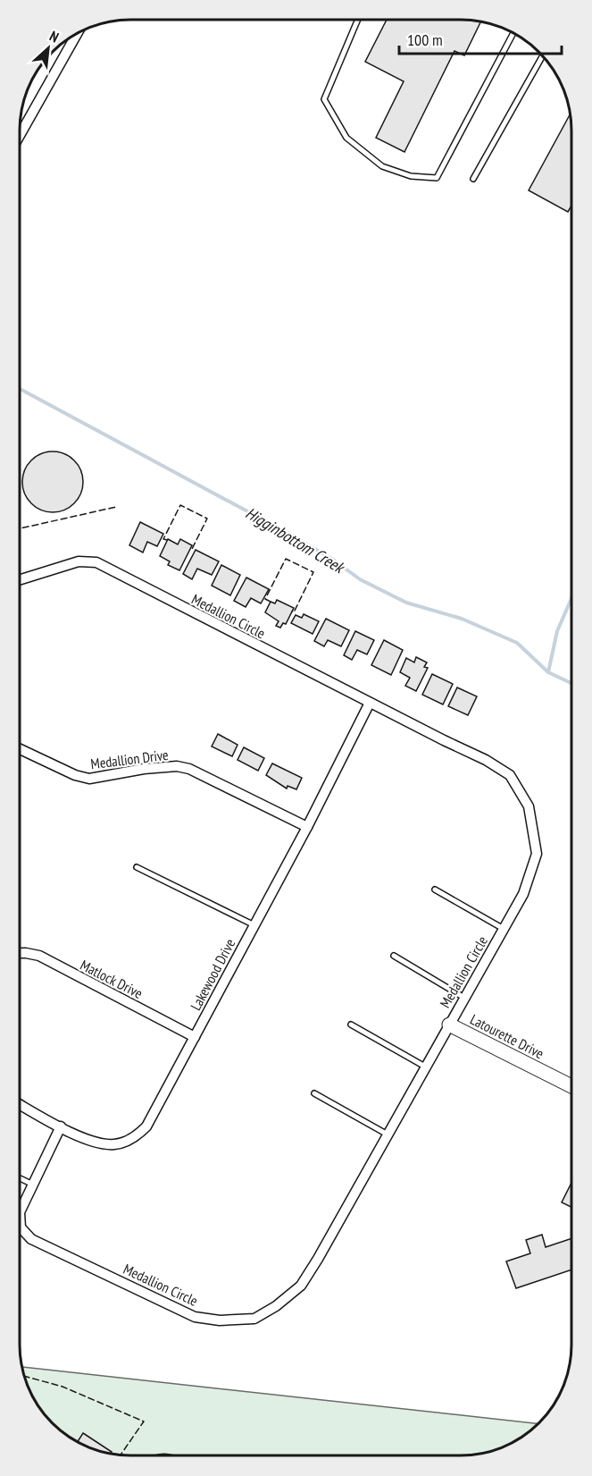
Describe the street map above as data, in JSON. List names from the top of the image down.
{
  "streets": {
    "street": [
      "Medallion Circle",
      "Medallion Drive",
      "Lakewood Drive",
      "Matlock Drive",
      "Latourette Drive"
    ]
  },
  "crossings": [
    ["Medallion Circle", "Lakewood Drive"],
    ["Medallion Circle", "Latourette Drive"],
    ["Medallion Drive", "Lakewood Drive"],
    ["Lakewood Drive", "Matlock Drive"]
  ],
  "water": ["Higginbottom Creek"],
  "scale_bar": "100 m",
  "north": "top right"
}
